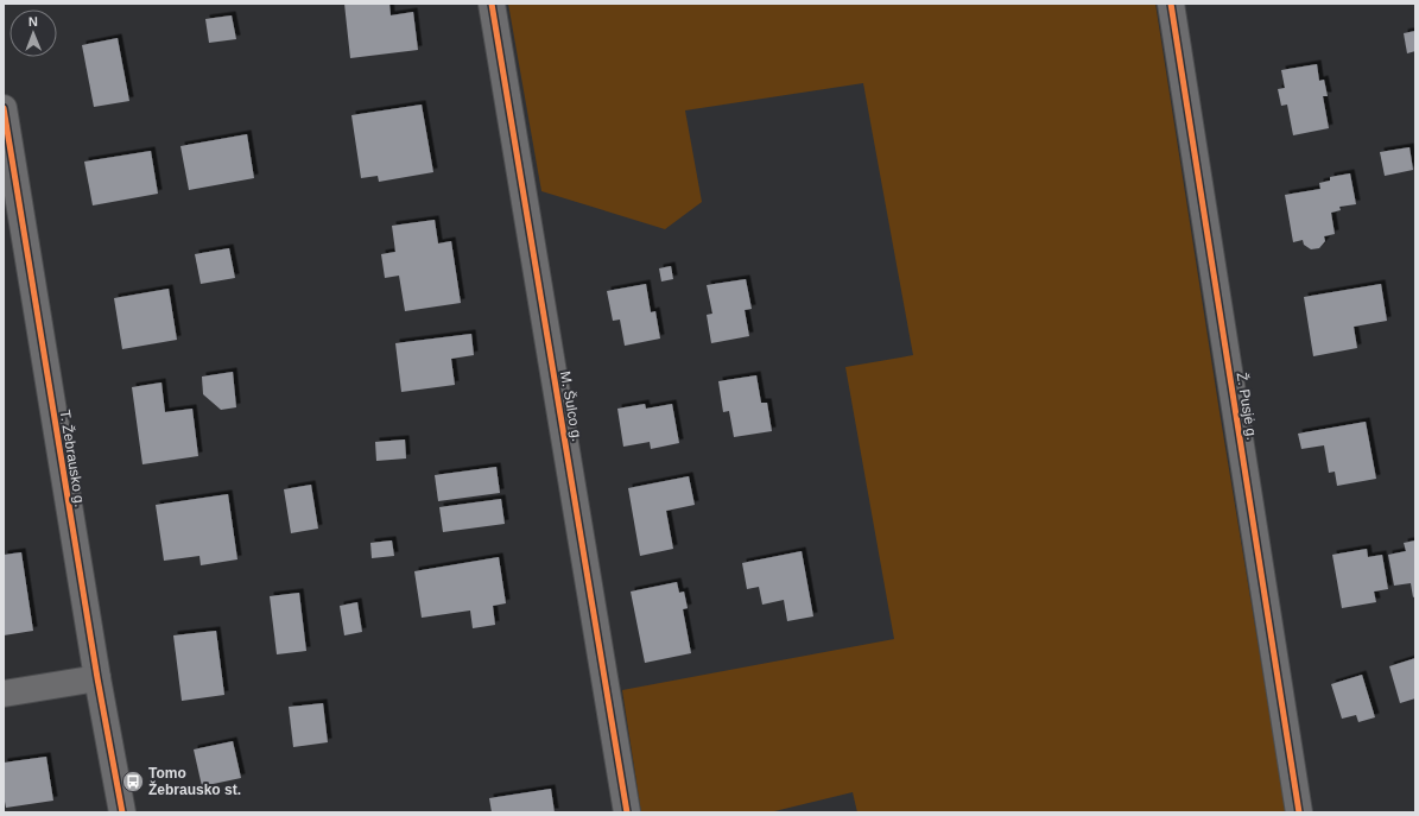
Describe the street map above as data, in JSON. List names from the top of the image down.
{
  "streets": {
    "street": ["M. Šulco g.", "Ž. Pusjė g.", "T. Žebrausko g."]
  },
  "places": {
    "bus stop": ["Tomo Žebrausko st."]
  },
  "north": "top"
}
